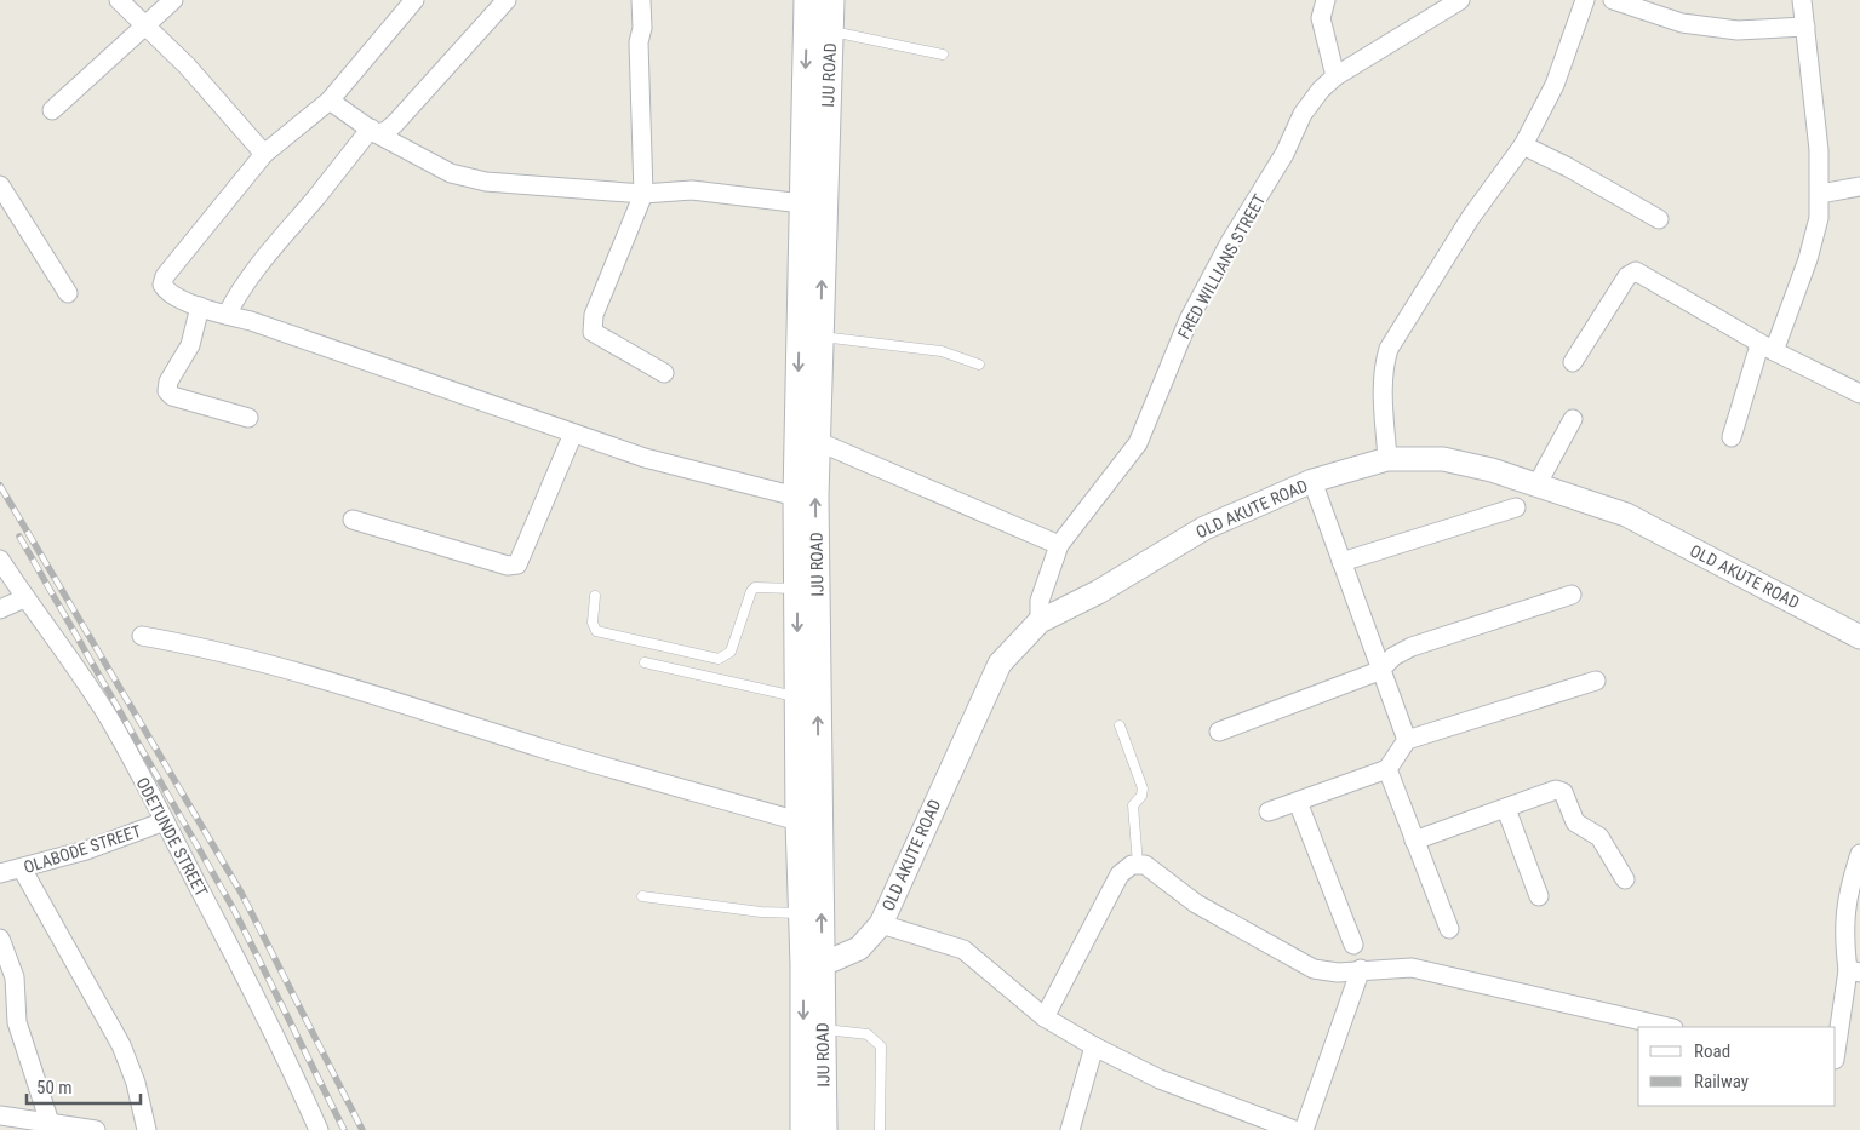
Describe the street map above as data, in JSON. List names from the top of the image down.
{
  "streets": {
    "main road": ["IJU ROAD"],
    "street": [
      "FRED WILLIANS STREET",
      "OLD AKUTE ROAD",
      "ODETUNDE STREET",
      "OLABODE STREET"
    ]
  },
  "crossings": [
    ["IJU ROAD", "OLD AKUTE ROAD"],
    ["FRED WILLIANS STREET", "OLD AKUTE ROAD"],
    ["ODETUNDE STREET", "OLABODE STREET"]
  ],
  "legend": ["Road", "Railway"],
  "scale_bar": "50 m"
}
